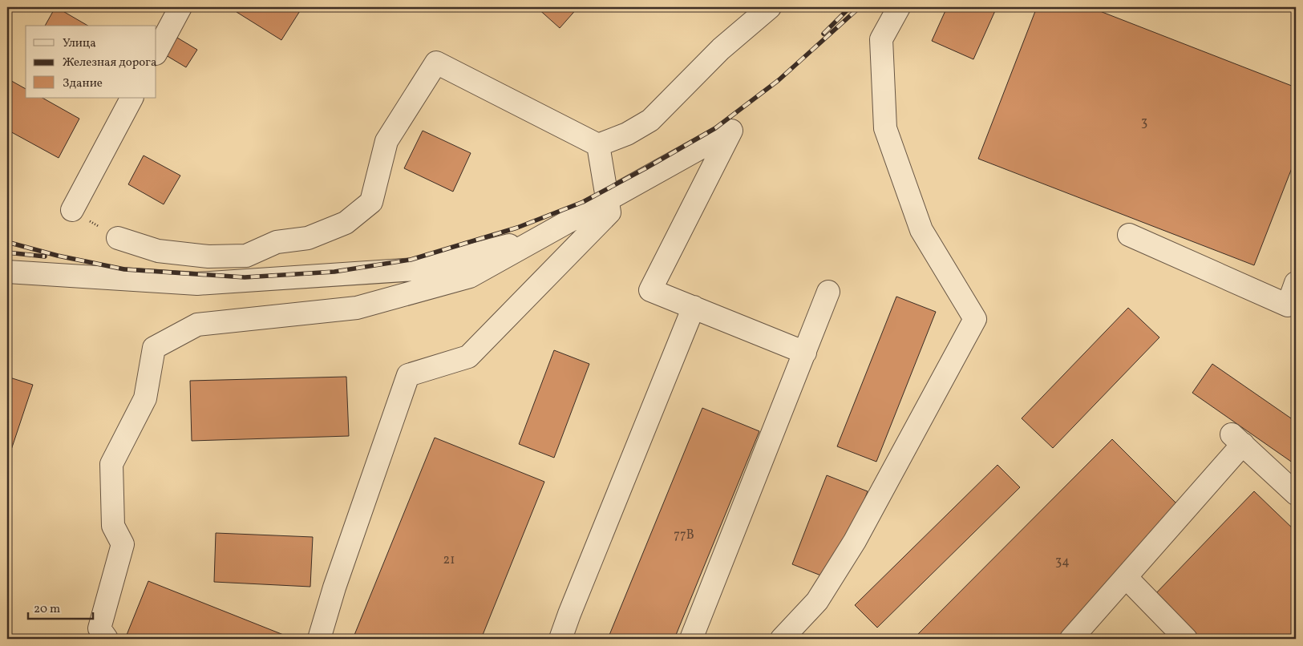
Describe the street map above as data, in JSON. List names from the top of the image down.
{
  "house_numbers": [
    "3",
    "77В",
    "21",
    "34"
  ],
  "legend": ["Улица", "Железная дорога", "Здание"],
  "scale_bar": "20 m"
}
